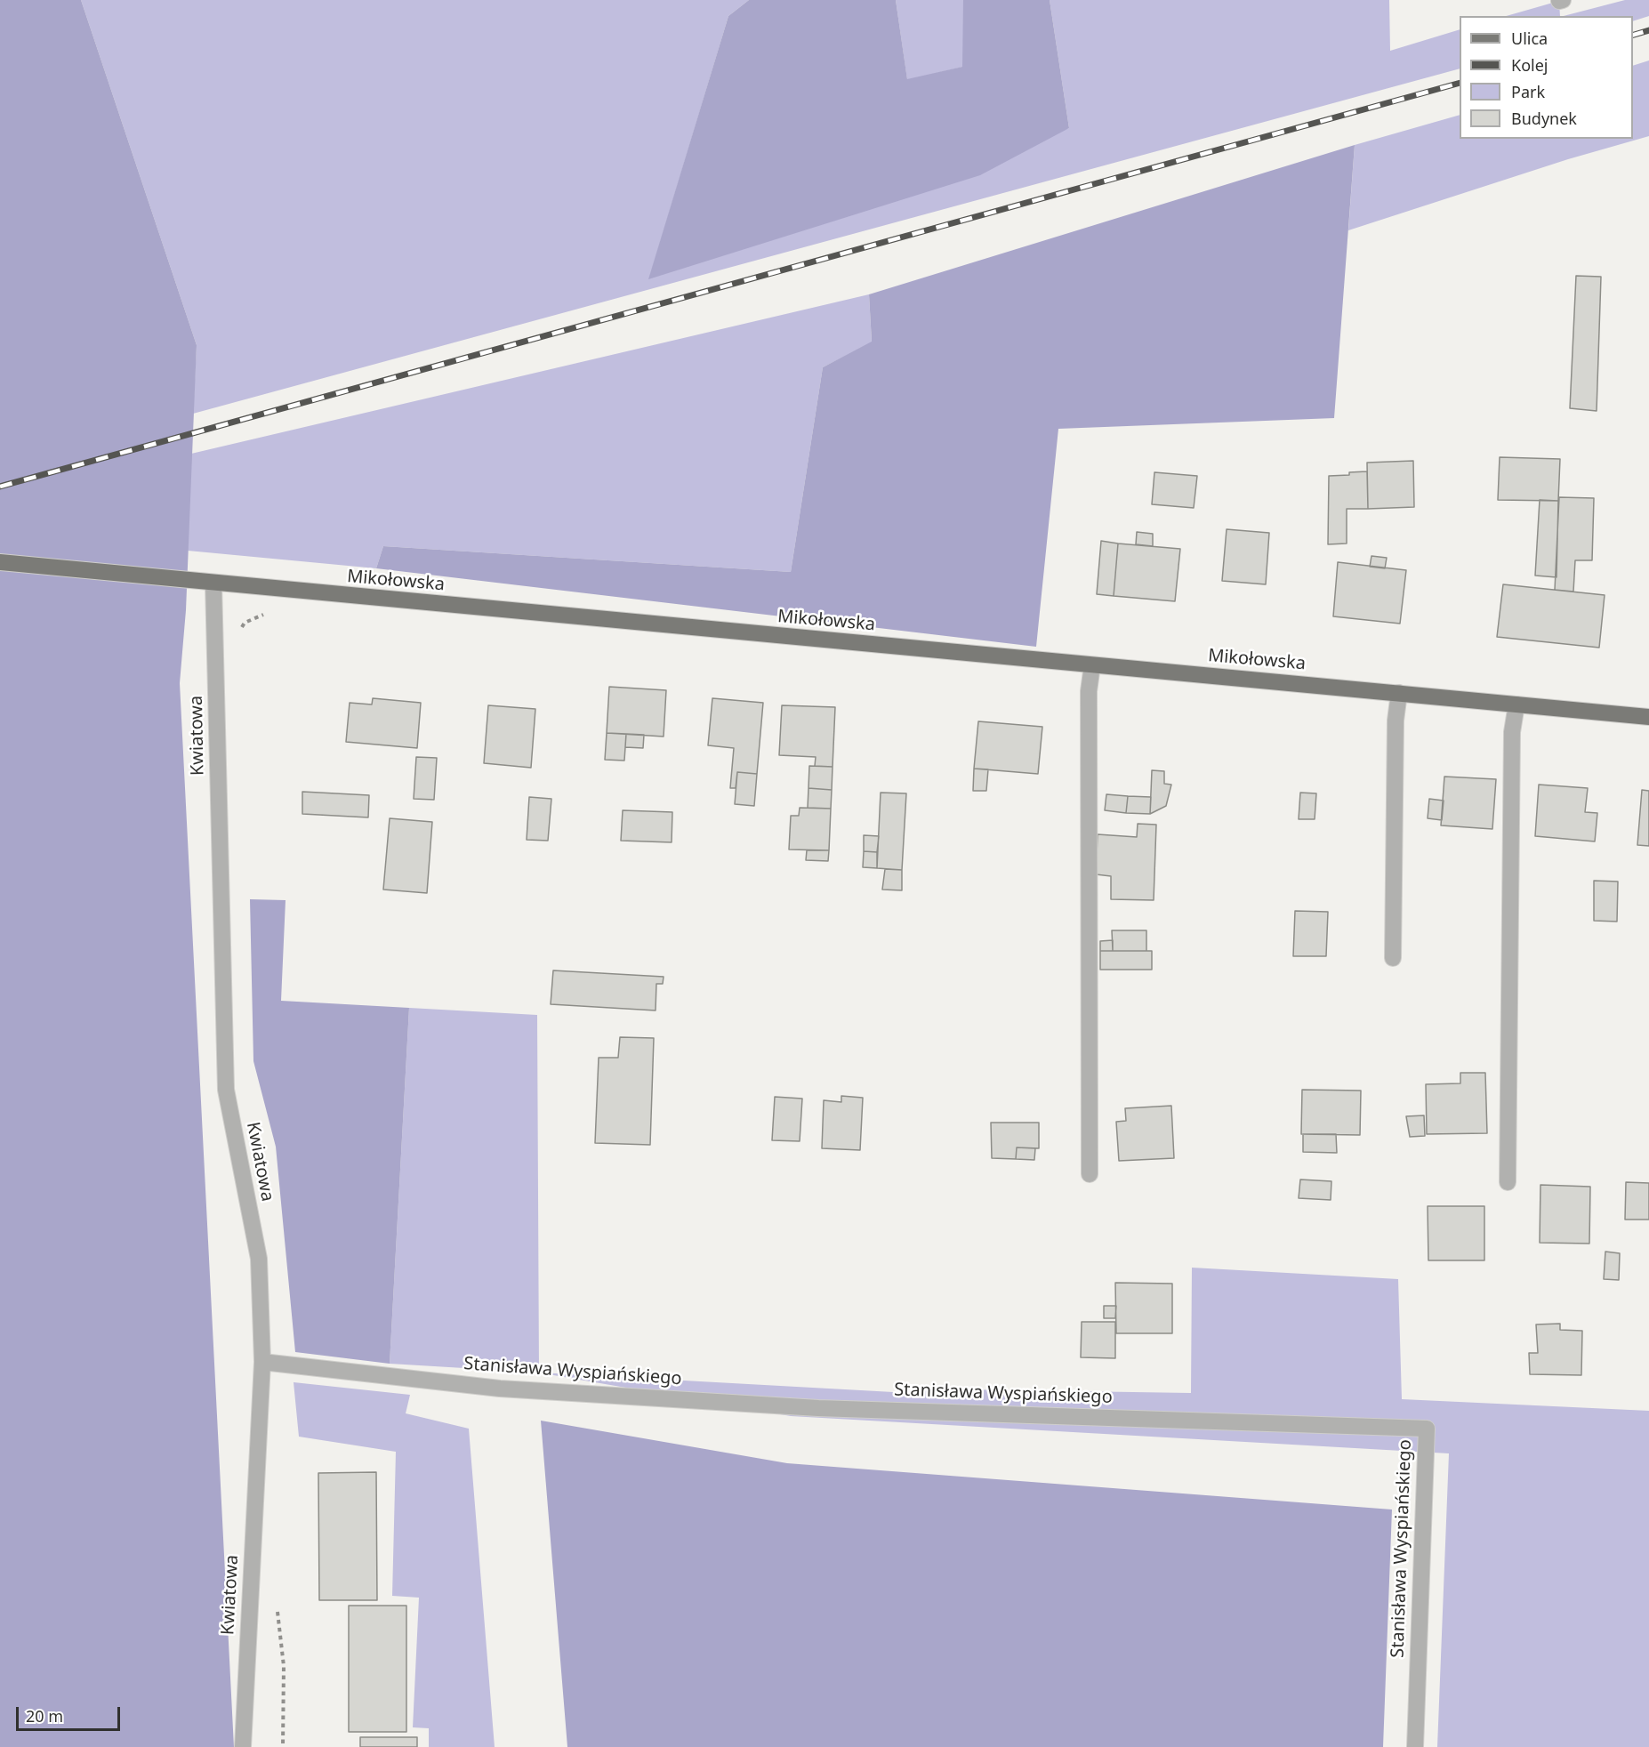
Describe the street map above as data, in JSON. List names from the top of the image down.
{
  "streets": {
    "main road": ["Mikołowska"],
    "street": ["Kwiatowa", "Stanisława Wyspiańskiego"]
  },
  "crossings": [
    ["Mikołowska", "Kwiatowa"],
    ["Kwiatowa", "Stanisława Wyspiańskiego"]
  ],
  "legend": [
    "Ulica",
    "Kolej",
    "Park",
    "Budynek"
  ],
  "scale_bar": "20 m"
}
